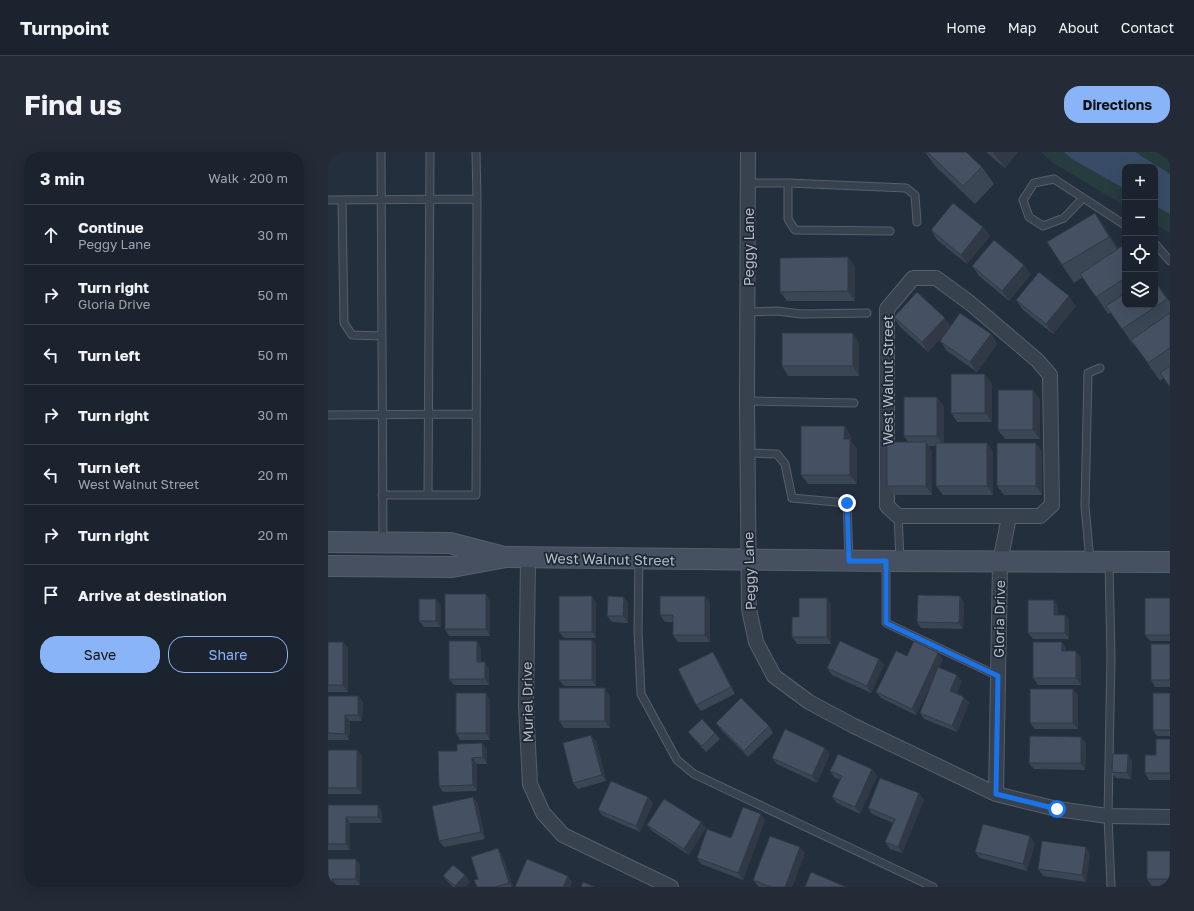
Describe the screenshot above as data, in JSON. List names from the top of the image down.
{
  "streets": {
    "main road": ["West Walnut Street"],
    "street": ["Peggy Lane", "Gloria Drive", "Muriel Drive"]
  },
  "crossings": [
    ["Peggy Lane", "West Walnut Street"],
    ["Peggy Lane", "Gloria Drive"],
    ["West Walnut Street", "Gloria Drive"],
    ["West Walnut Street", "Muriel Drive"]
  ],
  "page": {
    "header": "Turnpoint",
    "nav": [
      "Home",
      "Map",
      "About",
      "Contact"
    ],
    "buttons": [
      "Directions",
      ["Save", "Share"]
    ],
    "title": "Find us",
    "heading": ["3 min", "Walk · 200 m"],
    "map_buttons": ["+", "−"],
    "list": [
      ["Continue", "Peggy Lane", "30 m"],
      ["Turn right", "Gloria Drive", "50 m"],
      ["Turn left", "50 m"],
      ["Turn right", "30 m"],
      ["Turn left", "West Walnut Street", "20 m"],
      ["Turn right", "20 m"],
      "Arrive at destination"
    ]
  }
}
